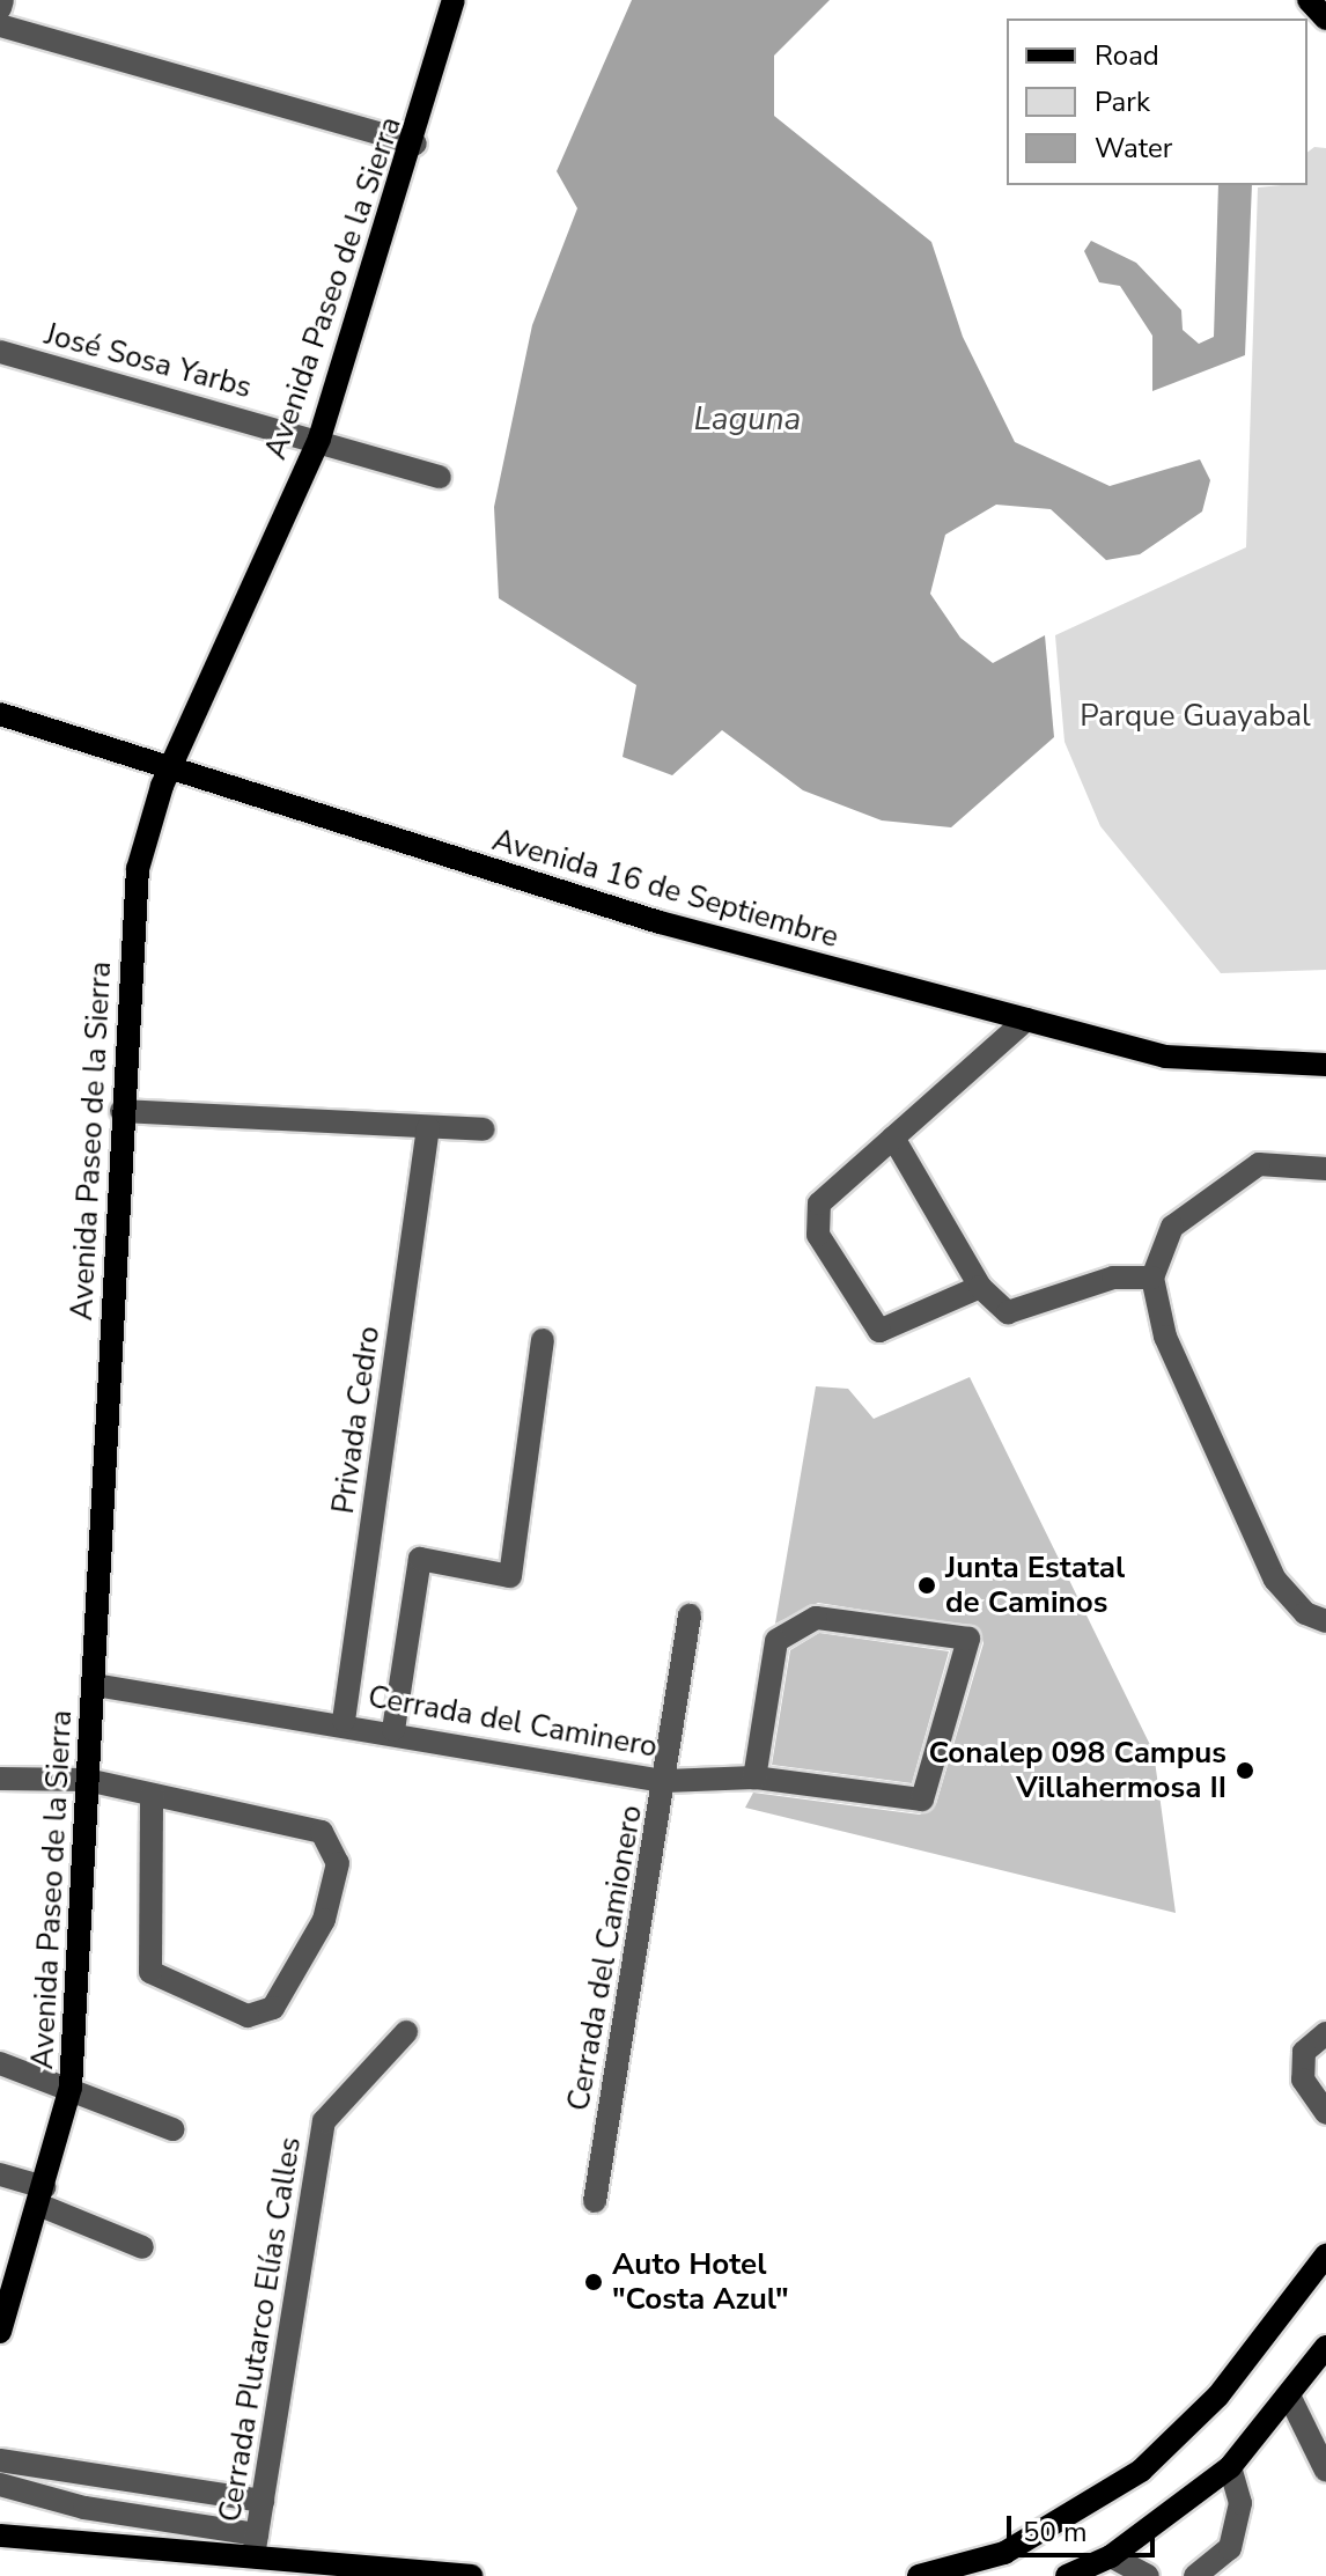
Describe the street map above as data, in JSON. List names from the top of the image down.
{
  "streets": {
    "main road": ["Avenida Paseo de la Sierra", "Avenida 16 de Septiembre"],
    "street": [
      "José Sosa Yarbs",
      "Privada Cedro",
      "Cerrada del Caminero",
      "Cerrada del Camionero",
      "Cerrada Plutarco Elías Calles"
    ]
  },
  "crossings": [
    ["Avenida Paseo de la Sierra", "José Sosa Yarbs"],
    ["Avenida Paseo de la Sierra", "Avenida 16 de Septiembre"],
    ["Avenida Paseo de la Sierra", "Cerrada del Caminero"],
    ["Privada Cedro", "Cerrada del Caminero"],
    ["Cerrada del Caminero", "Cerrada del Camionero"]
  ],
  "water": ["Laguna"],
  "parks": ["Parque Guayabal"],
  "places": ["Junta Estatal de Caminos", "Conalep 098 Campus Villahermosa II", "Auto Hotel \"Costa Azul\""],
  "legend": ["Road", "Park", "Water"],
  "scale_bar": "50 m"
}
